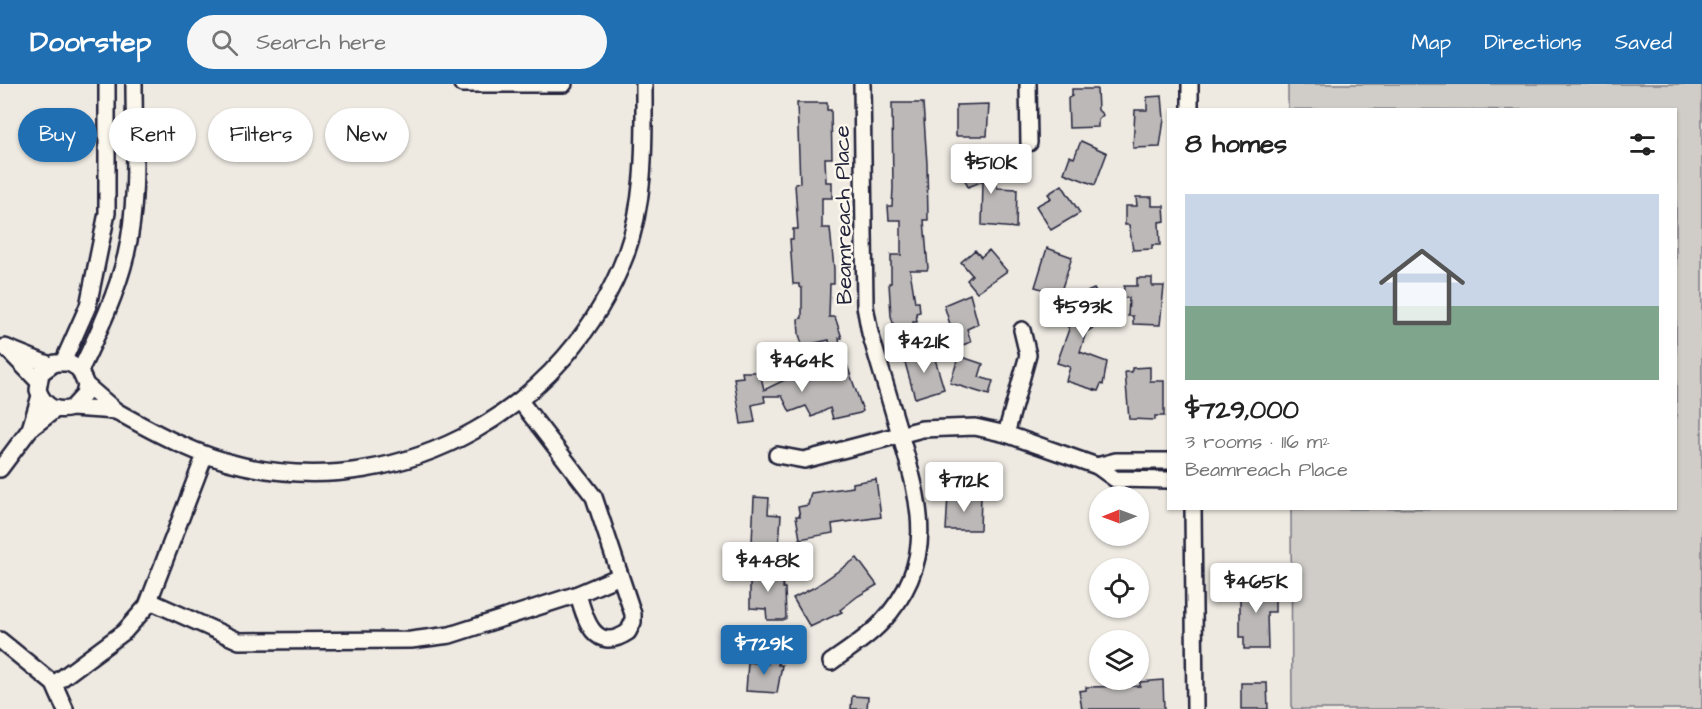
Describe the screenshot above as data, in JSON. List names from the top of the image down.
{
  "streets": {
    "street": ["Beamreach Place"]
  },
  "north": "left",
  "page": {
    "header": "Doorstep",
    "search": "Search here",
    "nav": ["Map", "Directions", "Saved"],
    "chip": [
      "Buy",
      "Rent",
      "Filters",
      "New"
    ],
    "heading": "8 homes",
    "price": [
      "$510K",
      "$593K",
      "$421K",
      "$464K",
      "$712K",
      "$448K",
      "$465K",
      "$729K"
    ],
    "list": [
      {
        "name": "$729,000",
        "note": "3 rooms · 116 m² · Beamreach Place"
      }
    ]
  }
}
